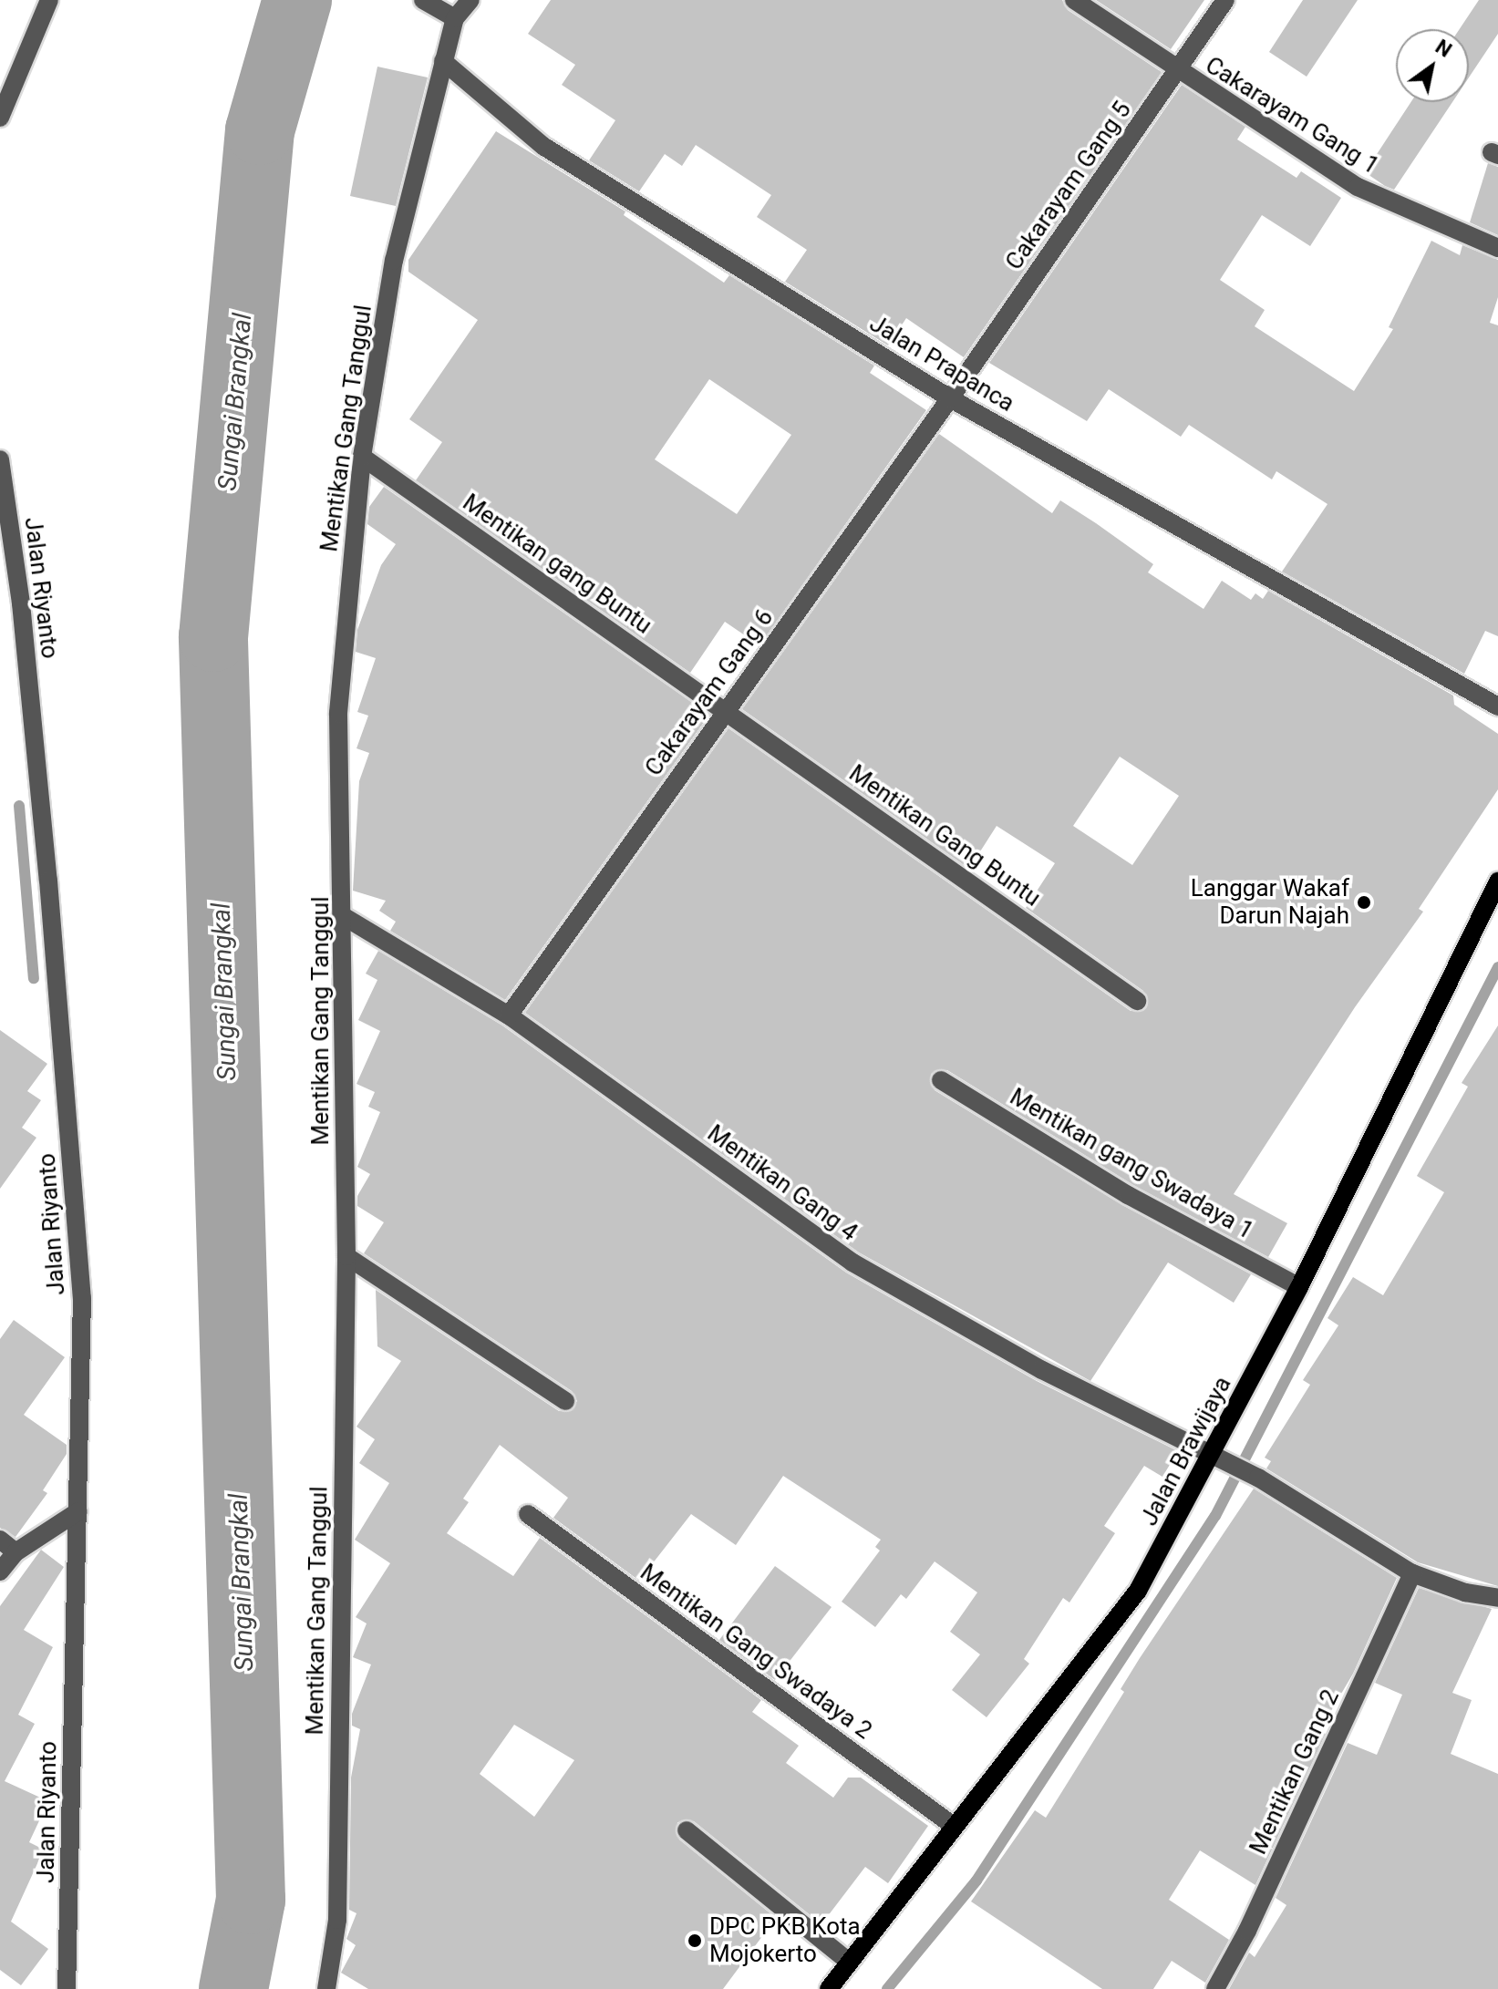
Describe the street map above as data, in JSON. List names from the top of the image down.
{
  "streets": {
    "main road": ["Jalan Brawijaya"],
    "street": [
      "Cakarayam Gang 1",
      "Cakarayam Gang 5",
      "Jalan Prapanca",
      "Mentikan Gang Tanggul",
      "Mentikan gang Buntu",
      "Jalan Riyanto",
      "Cakarayam Gang 6",
      "Mentikan Gang Buntu",
      "Mentikan gang Swadaya 1",
      "Mentikan Gang 4",
      "Mentikan Gang Swadaya 2",
      "Mentikan Gang 2"
    ]
  },
  "crossings": [
    ["Cakarayam Gang 1", "Cakarayam Gang 5"],
    ["Cakarayam Gang 5", "Jalan Prapanca"],
    ["Cakarayam Gang 5", "Cakarayam Gang 6"],
    ["Jalan Prapanca", "Mentikan Gang Tanggul"],
    ["Jalan Prapanca", "Cakarayam Gang 6"],
    ["Mentikan Gang Tanggul", "Mentikan gang Buntu"],
    ["Mentikan Gang Tanggul", "Mentikan Gang 4"],
    ["Mentikan gang Buntu", "Cakarayam Gang 6"],
    ["Mentikan gang Buntu", "Mentikan Gang Buntu"],
    ["Cakarayam Gang 6", "Mentikan Gang Buntu"],
    ["Cakarayam Gang 6", "Mentikan Gang 4"],
    ["Mentikan gang Swadaya 1", "Jalan Brawijaya"],
    ["Mentikan Gang 4", "Jalan Brawijaya"],
    ["Mentikan Gang 4", "Mentikan Gang 2"],
    ["Jalan Brawijaya", "Mentikan Gang Swadaya 2"]
  ],
  "water": ["Sungai Brangkal"],
  "places": ["Langgar Wakaf Darun Najah", "DPC PKB Kota Mojokerto"],
  "north": "top right"
}
